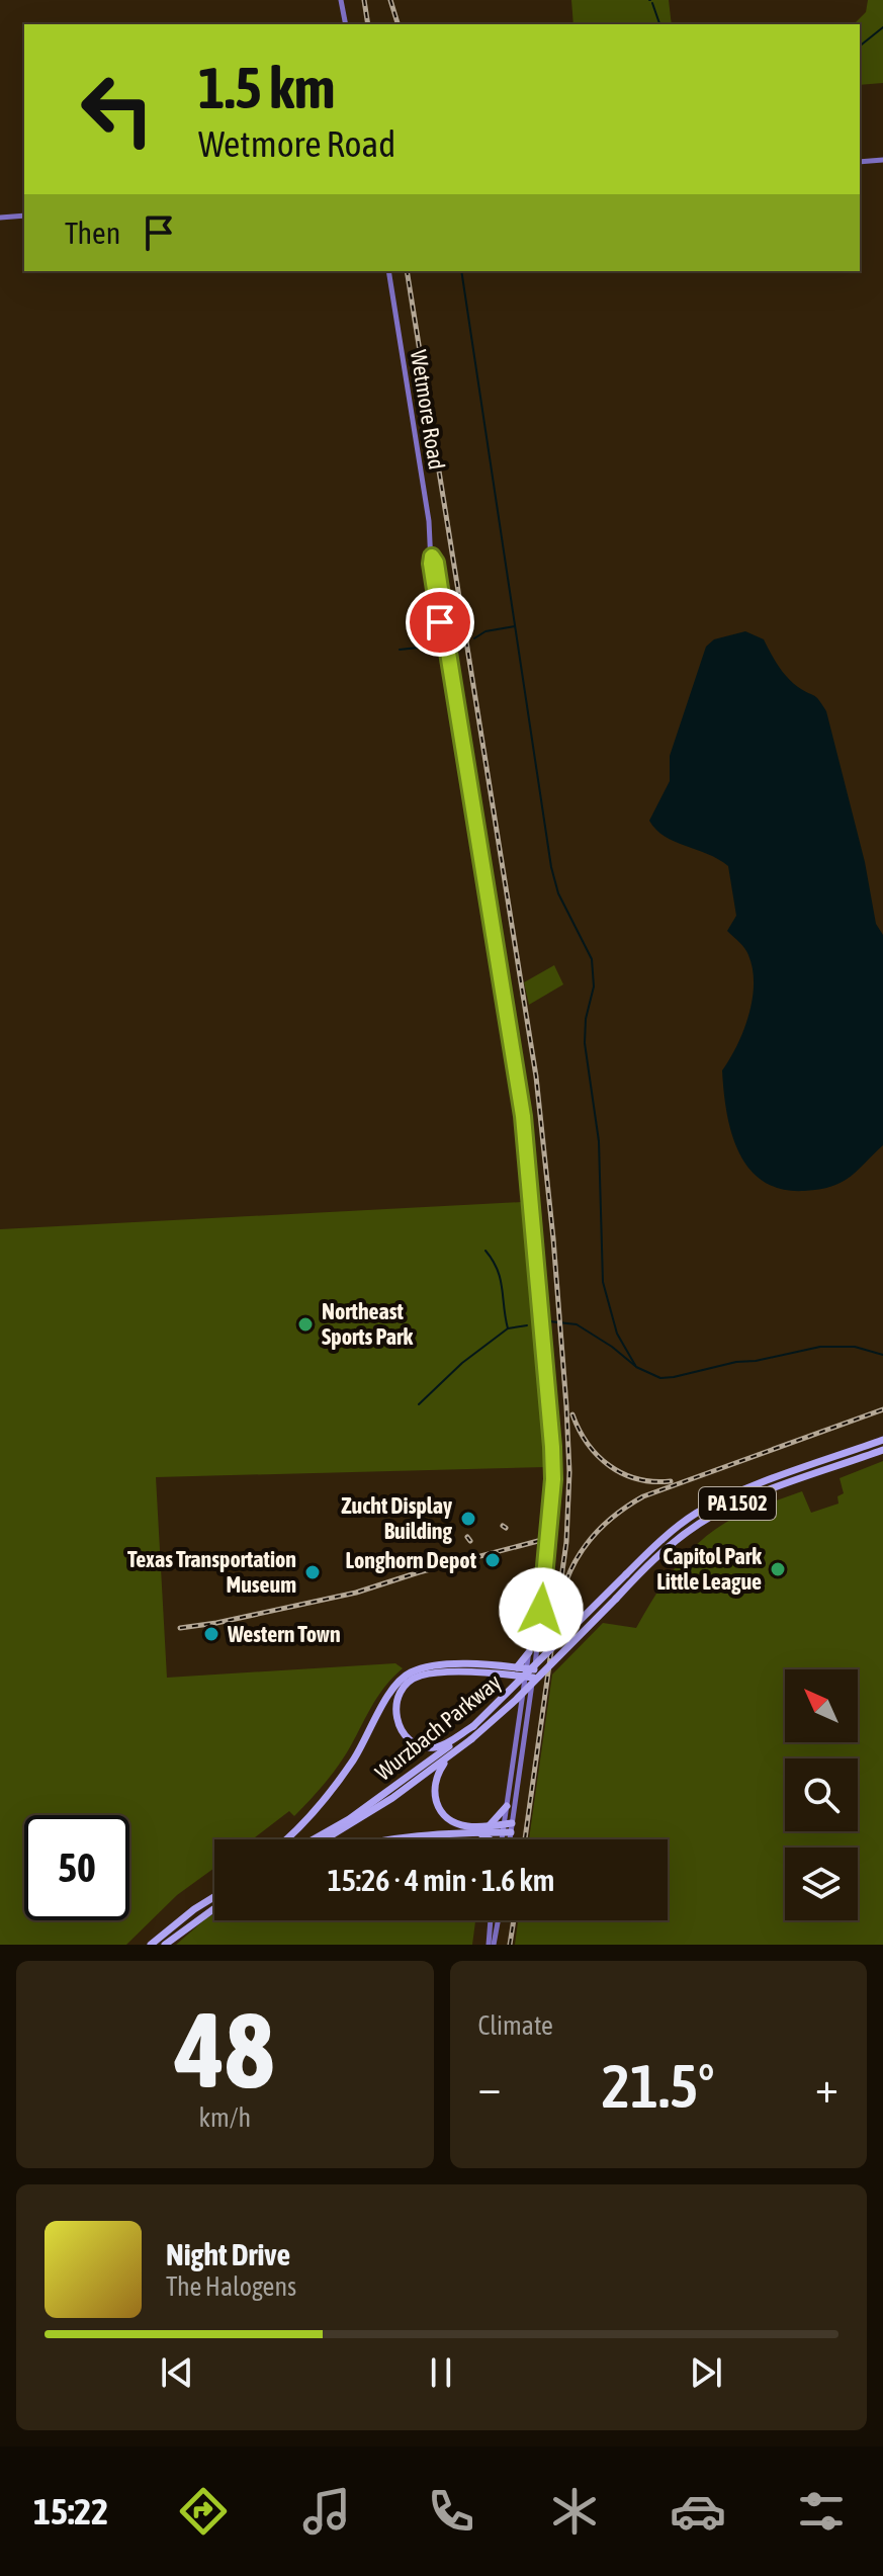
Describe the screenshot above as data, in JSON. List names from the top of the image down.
{
  "streets": {
    "highway": ["PA 1502", "Wurzbach Parkway"],
    "main road": ["Wetmore Road"]
  },
  "places": [
    "Northeast Sports Park",
    "Zucht Display Building",
    "Longhorn Depot",
    "Capitol Park Little League",
    "Texas Transportation Museum",
    "Western Town"
  ],
  "north": "top left",
  "page": {
    "turn": ["1.5 km", "Wetmore Road"],
    "then": "Then",
    "limit": "50",
    "trip": "15:26 · 4 min · 1.6 km",
    "tile": [
      ["48", "km/h"],
      "Climate"
    ],
    "heat": ["−", "21.5°", "+"],
    "song": ["Night Drive", "The Halogens"],
    "tabs": "15:22"
  }
}
